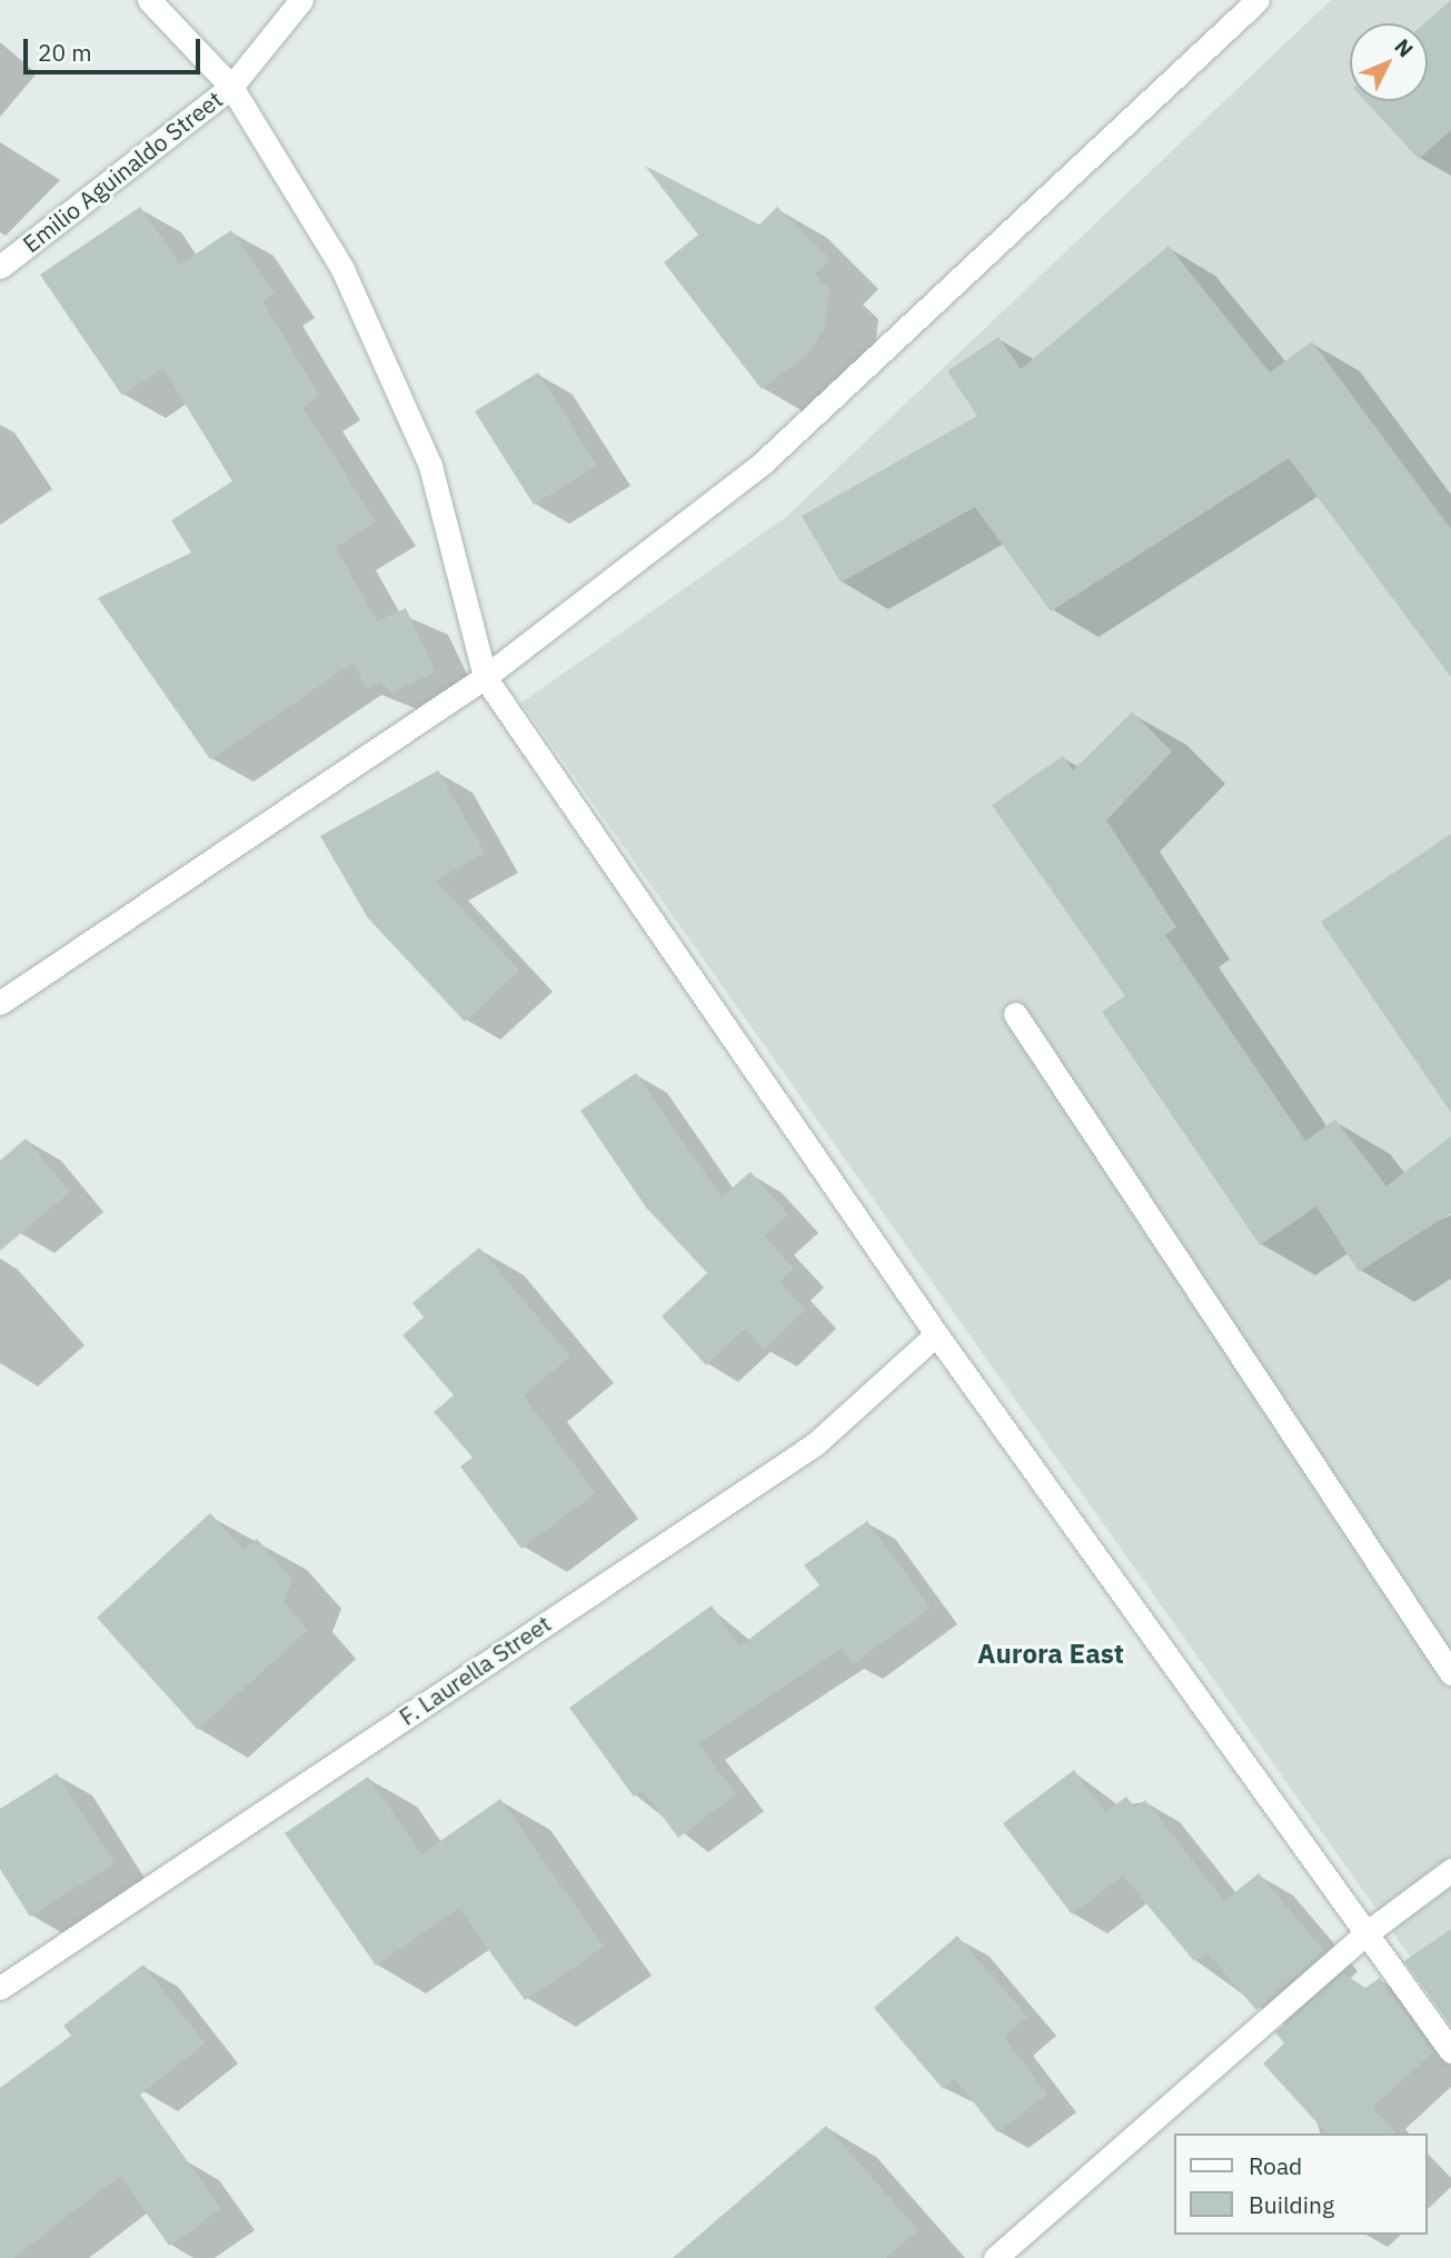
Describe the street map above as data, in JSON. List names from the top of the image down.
{
  "streets": {
    "street": ["Emilio Aguinaldo Street", "F. Laurella Street"]
  },
  "districts": ["Aurora East"],
  "legend": ["Road", "Building"],
  "scale_bar": "20 m",
  "north": "top right"
}
